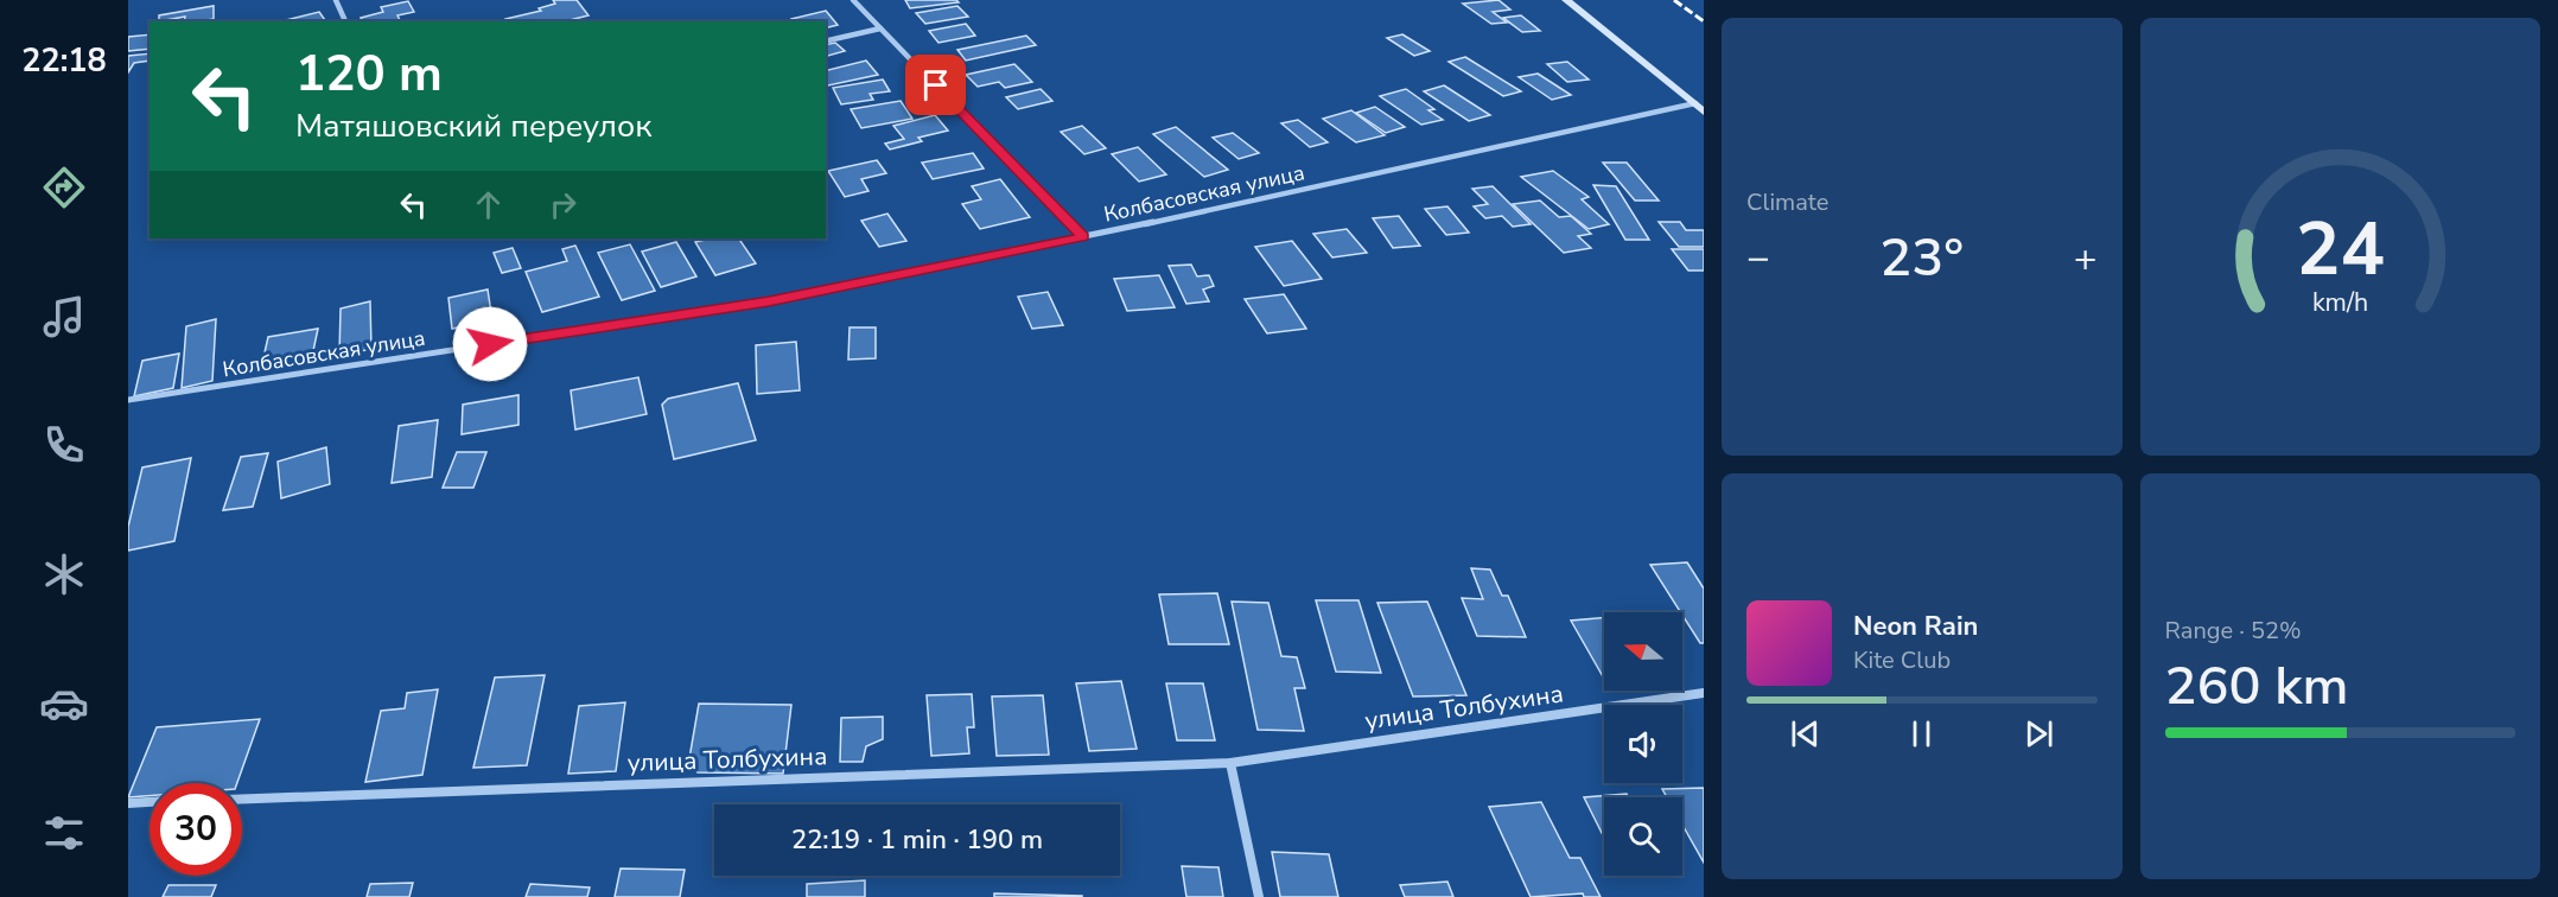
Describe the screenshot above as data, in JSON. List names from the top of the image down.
{
  "streets": {
    "street": ["Колбасовская улица", "улица Толбухина"]
  },
  "north": "left",
  "page": {
    "tabs": "22:18",
    "tile": [
      "Climate",
      ["Range · 52%", "260 km"]
    ],
    "turn": ["120 m", "Матяшовский переулок"],
    "heat": ["−", "23°", "+"],
    "song": ["Neon Rain", "Kite Club"],
    "limit": "30",
    "trip": "22:19 · 1 min · 190 m",
    "gauge": ["24", "km/h"]
  }
}
